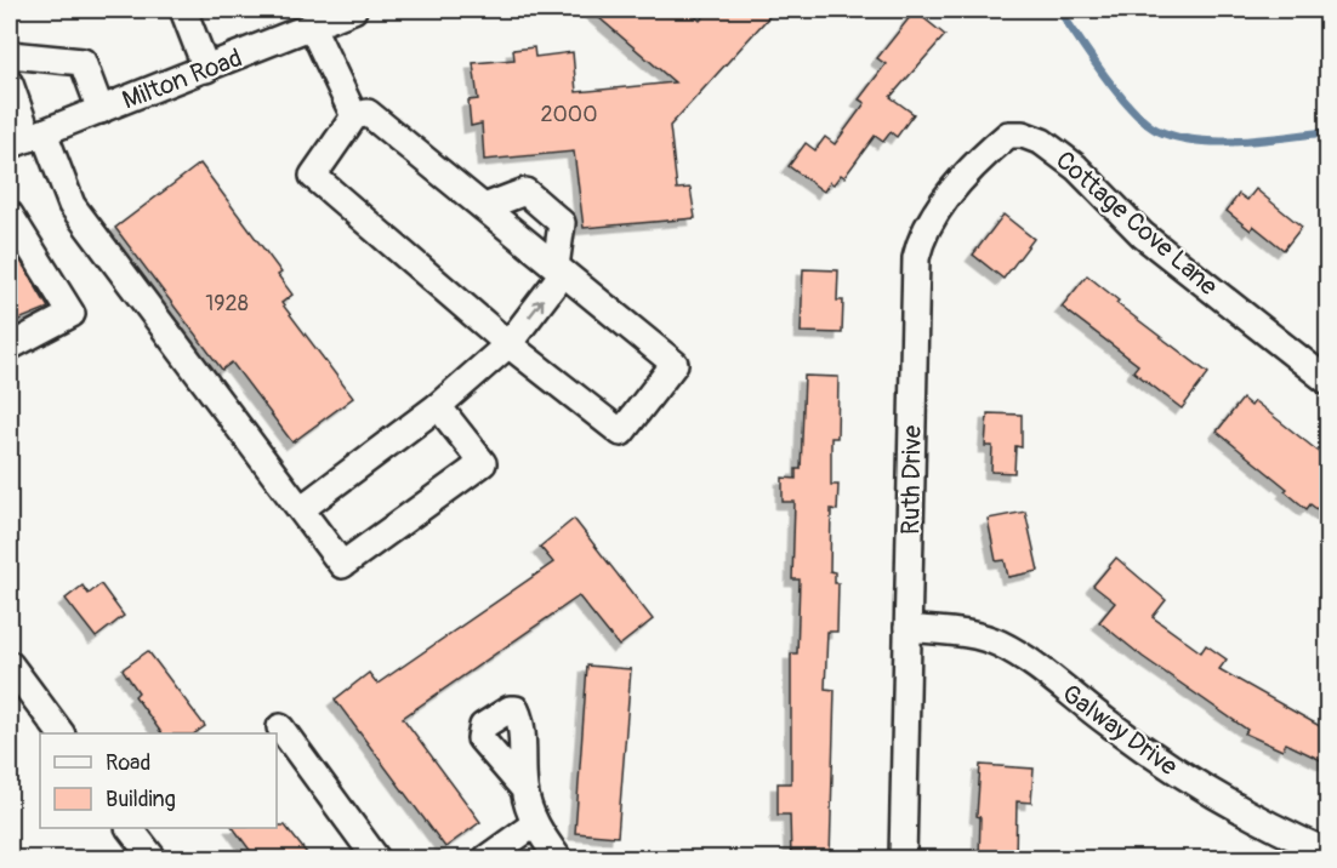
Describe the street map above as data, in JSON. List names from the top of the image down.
{
  "streets": {
    "street": [
      "Milton Road",
      "Cottage Cove Lane",
      "Ruth Drive",
      "Galway Drive"
    ]
  },
  "crossings": [
    ["Cottage Cove Lane", "Ruth Drive"],
    ["Ruth Drive", "Galway Drive"]
  ],
  "house_numbers": ["2000", "1928"],
  "legend": ["Road", "Building"]
}
